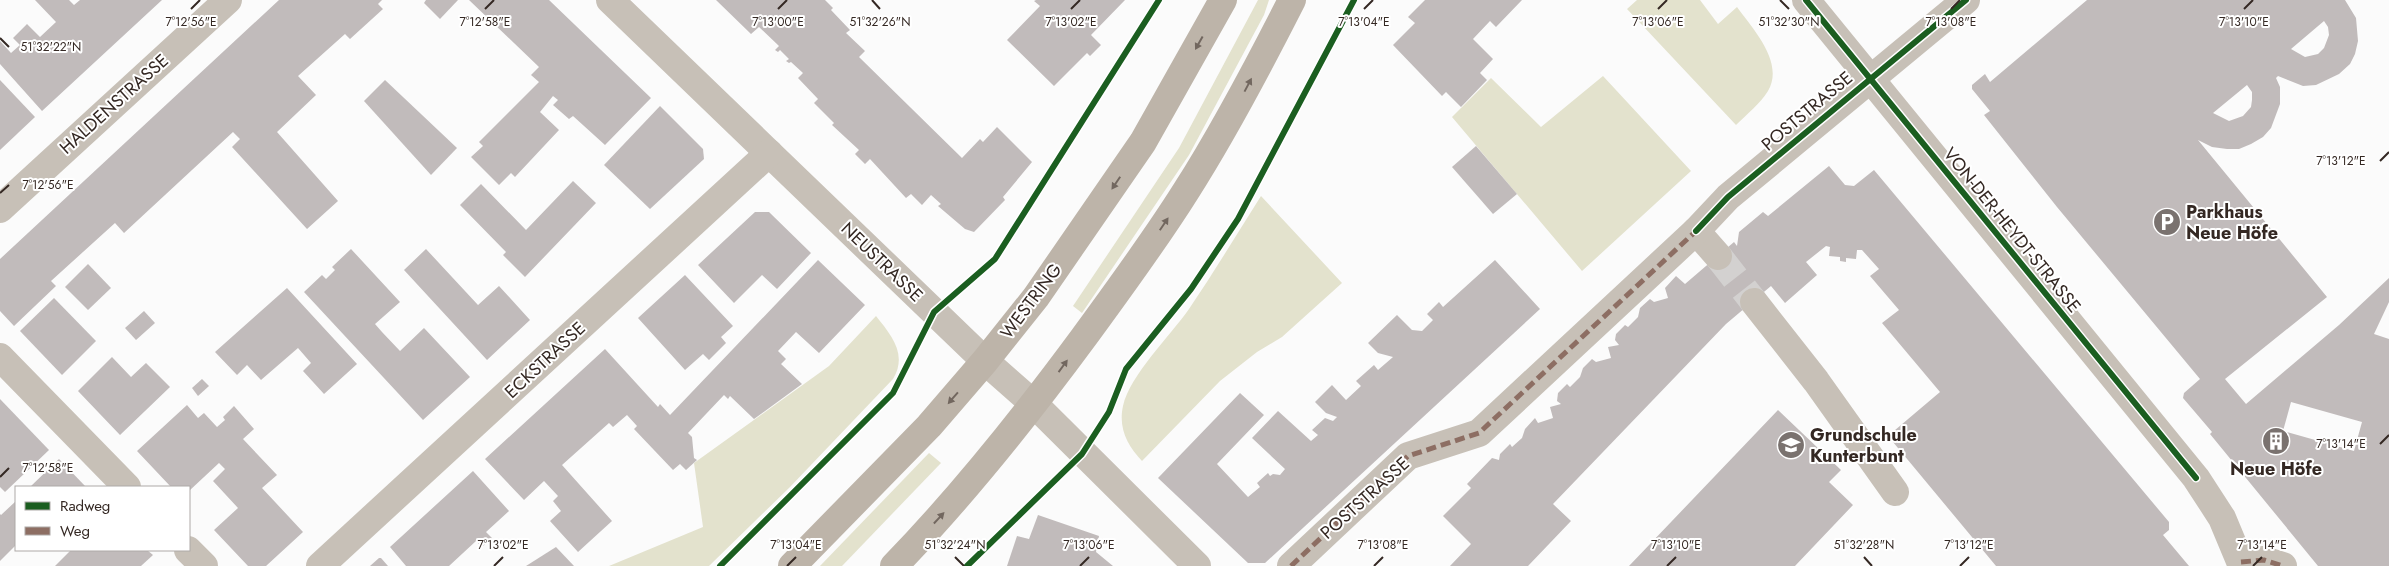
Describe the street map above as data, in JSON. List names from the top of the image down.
{
  "streets": {
    "main road": ["WESTRING"],
    "street": [
      "HALDENSTRASSE",
      "POSTSTRASSE",
      "VON-DER-HEYDT-STRASSE",
      "NEUSTRASSE",
      "ECKSTRASSE"
    ]
  },
  "crossings": [
    ["POSTSTRASSE", "VON-DER-HEYDT-STRASSE"],
    ["NEUSTRASSE", "WESTRING"],
    ["NEUSTRASSE", "ECKSTRASSE"]
  ],
  "places": {
    "parking": ["Parkhaus Neue Höfe"],
    "building": ["Neue Höfe"],
    "school or university": ["Grundschule Kunterbunt"]
  },
  "legend": ["Radweg", "Weg"],
  "coordinates": [
    "7°12'56\"E",
    "7°12'58\"E",
    "7°13'00\"E",
    "7°13'02\"E",
    "7°13'04\"E",
    "7°13'06\"E",
    "7°13'08\"E",
    "7°13'10\"E",
    "51°32'26\"N",
    "51°32'30\"N",
    "51°32'22\"N",
    "7°13'12\"E",
    "7°13'14\"E",
    "51°32'24\"N",
    "51°32'28\"N"
  ]
}
